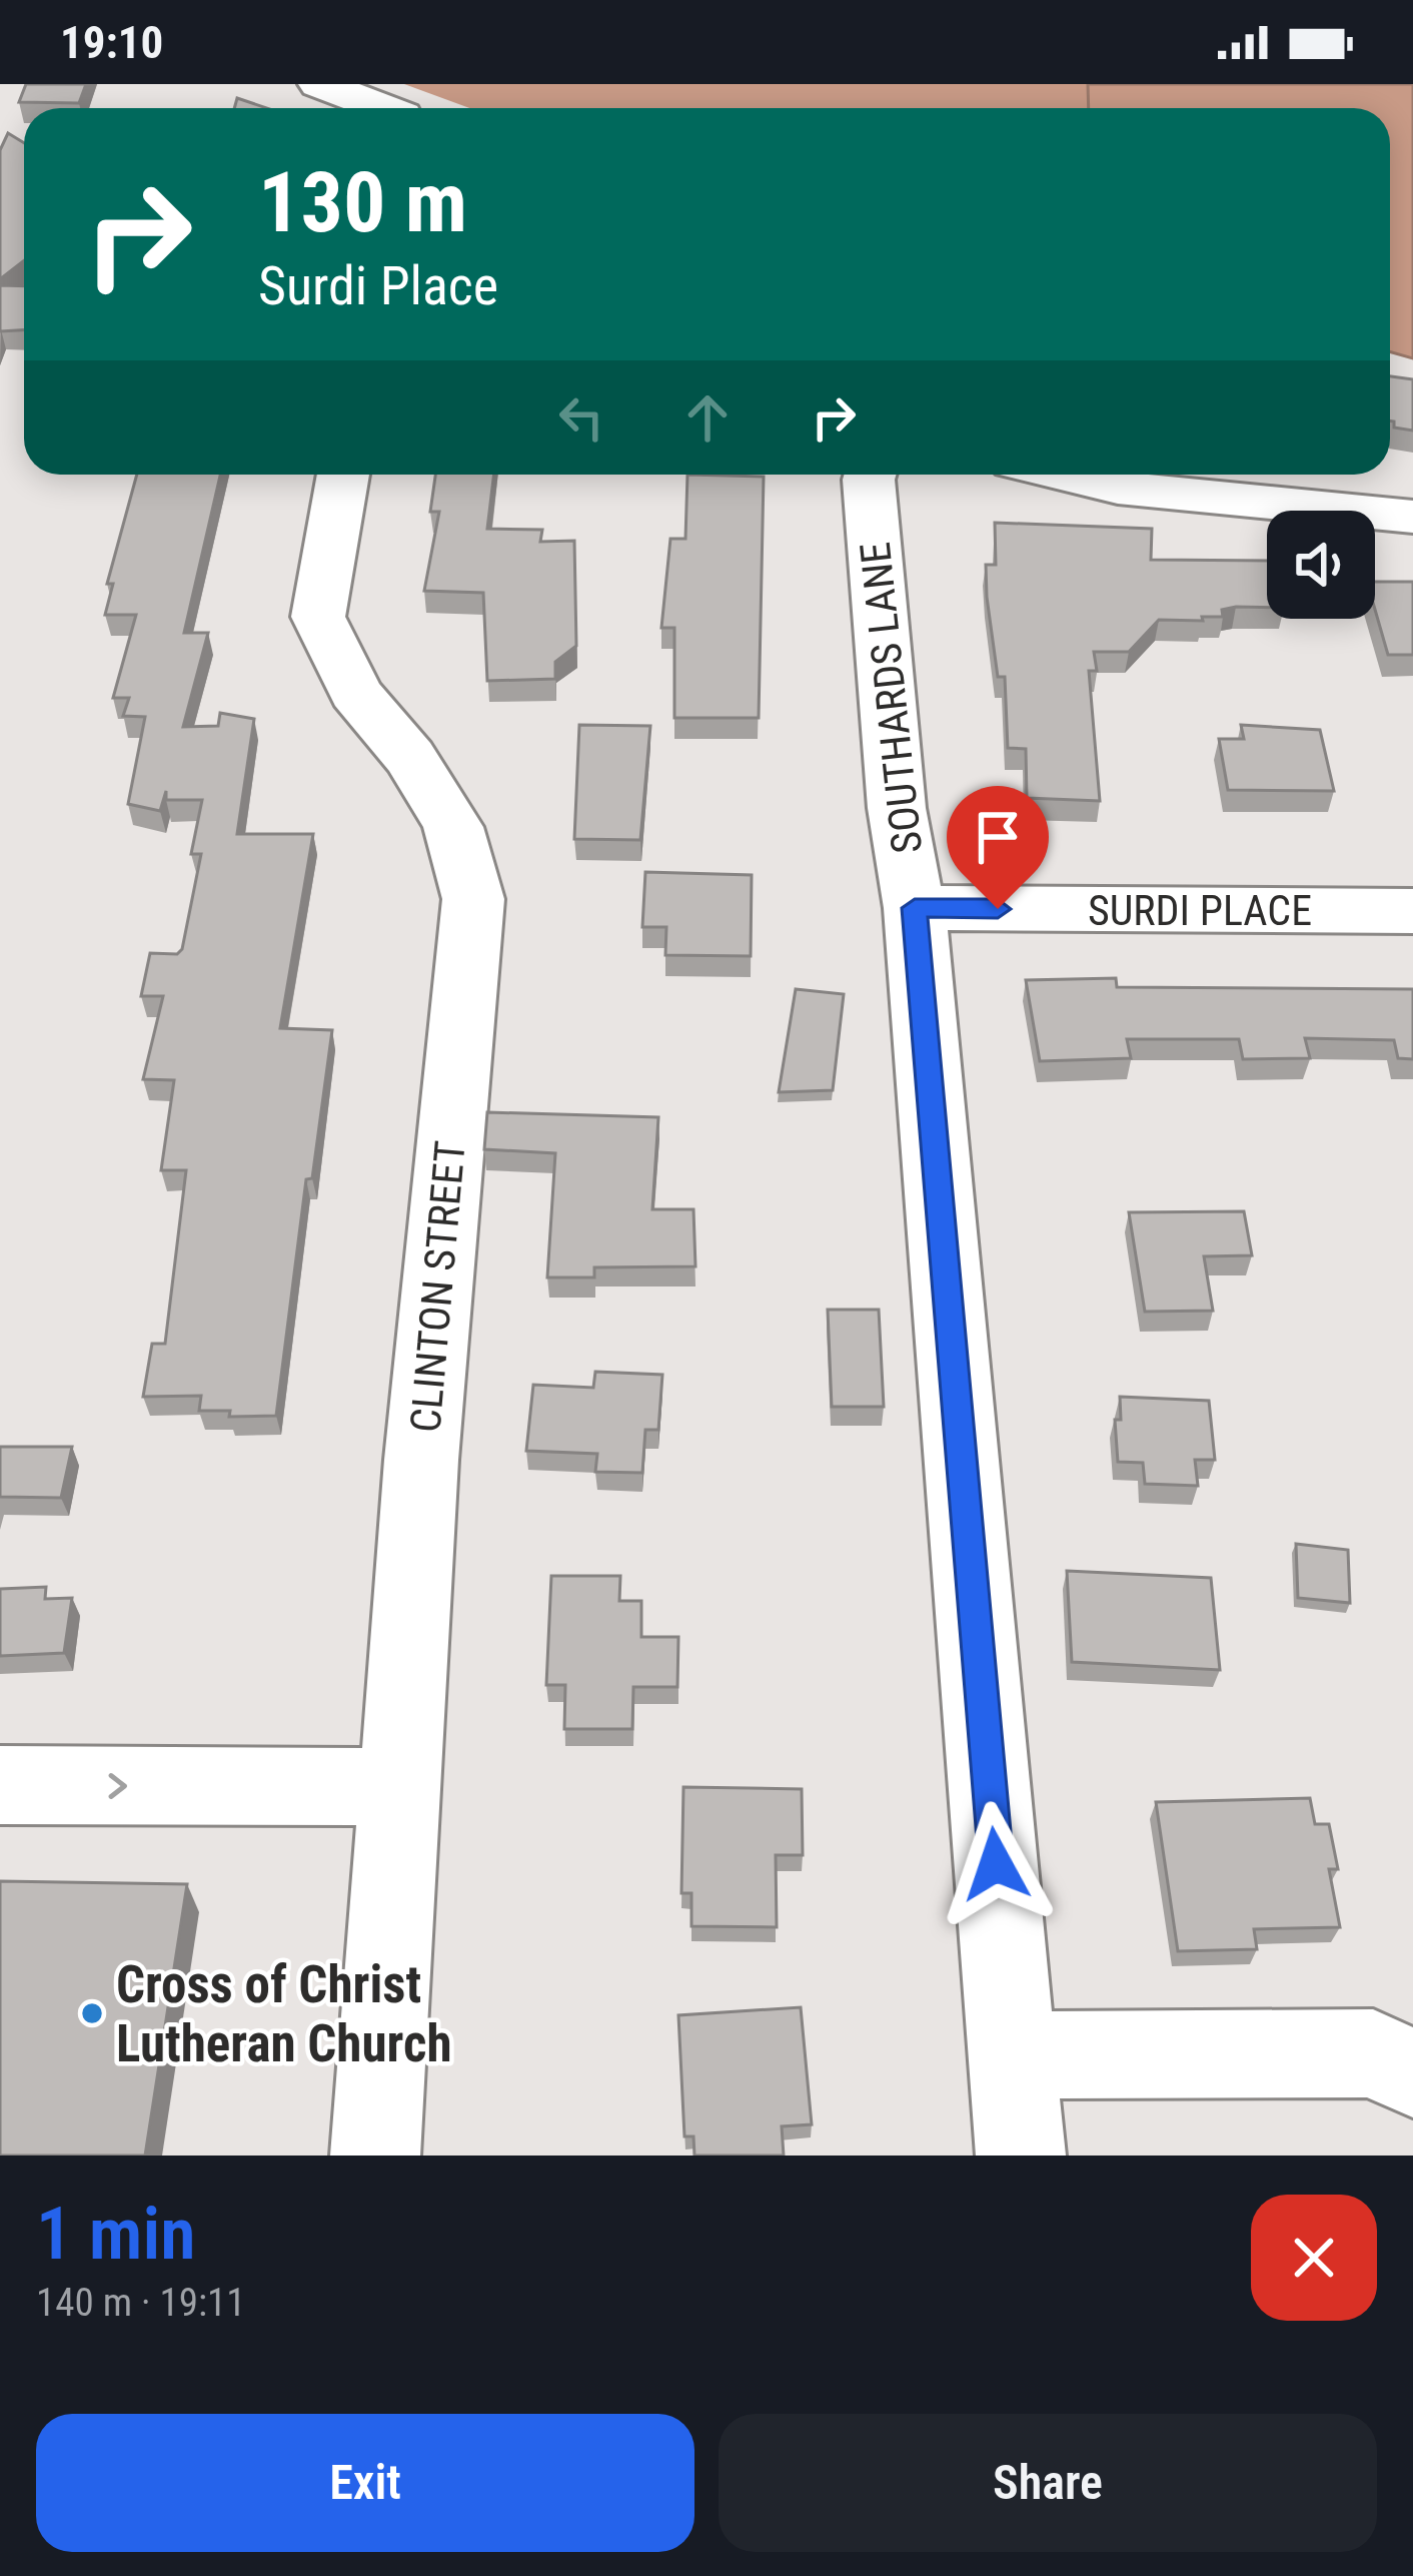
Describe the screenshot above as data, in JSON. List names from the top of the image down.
{
  "streets": {
    "street": ["SOUTHARDS LANE", "SURDI PLACE", "CLINTON STREET"]
  },
  "crossings": [
    ["SOUTHARDS LANE", "SURDI PLACE"]
  ],
  "places": ["Cross of Christ Lutheran Church"],
  "page": {
    "status": "19:10",
    "turn": ["130 m", "Surdi Place"],
    "heading": ["1 min", "140 m · 19:11"],
    "buttons": ["Exit", "Share"]
  }
}
